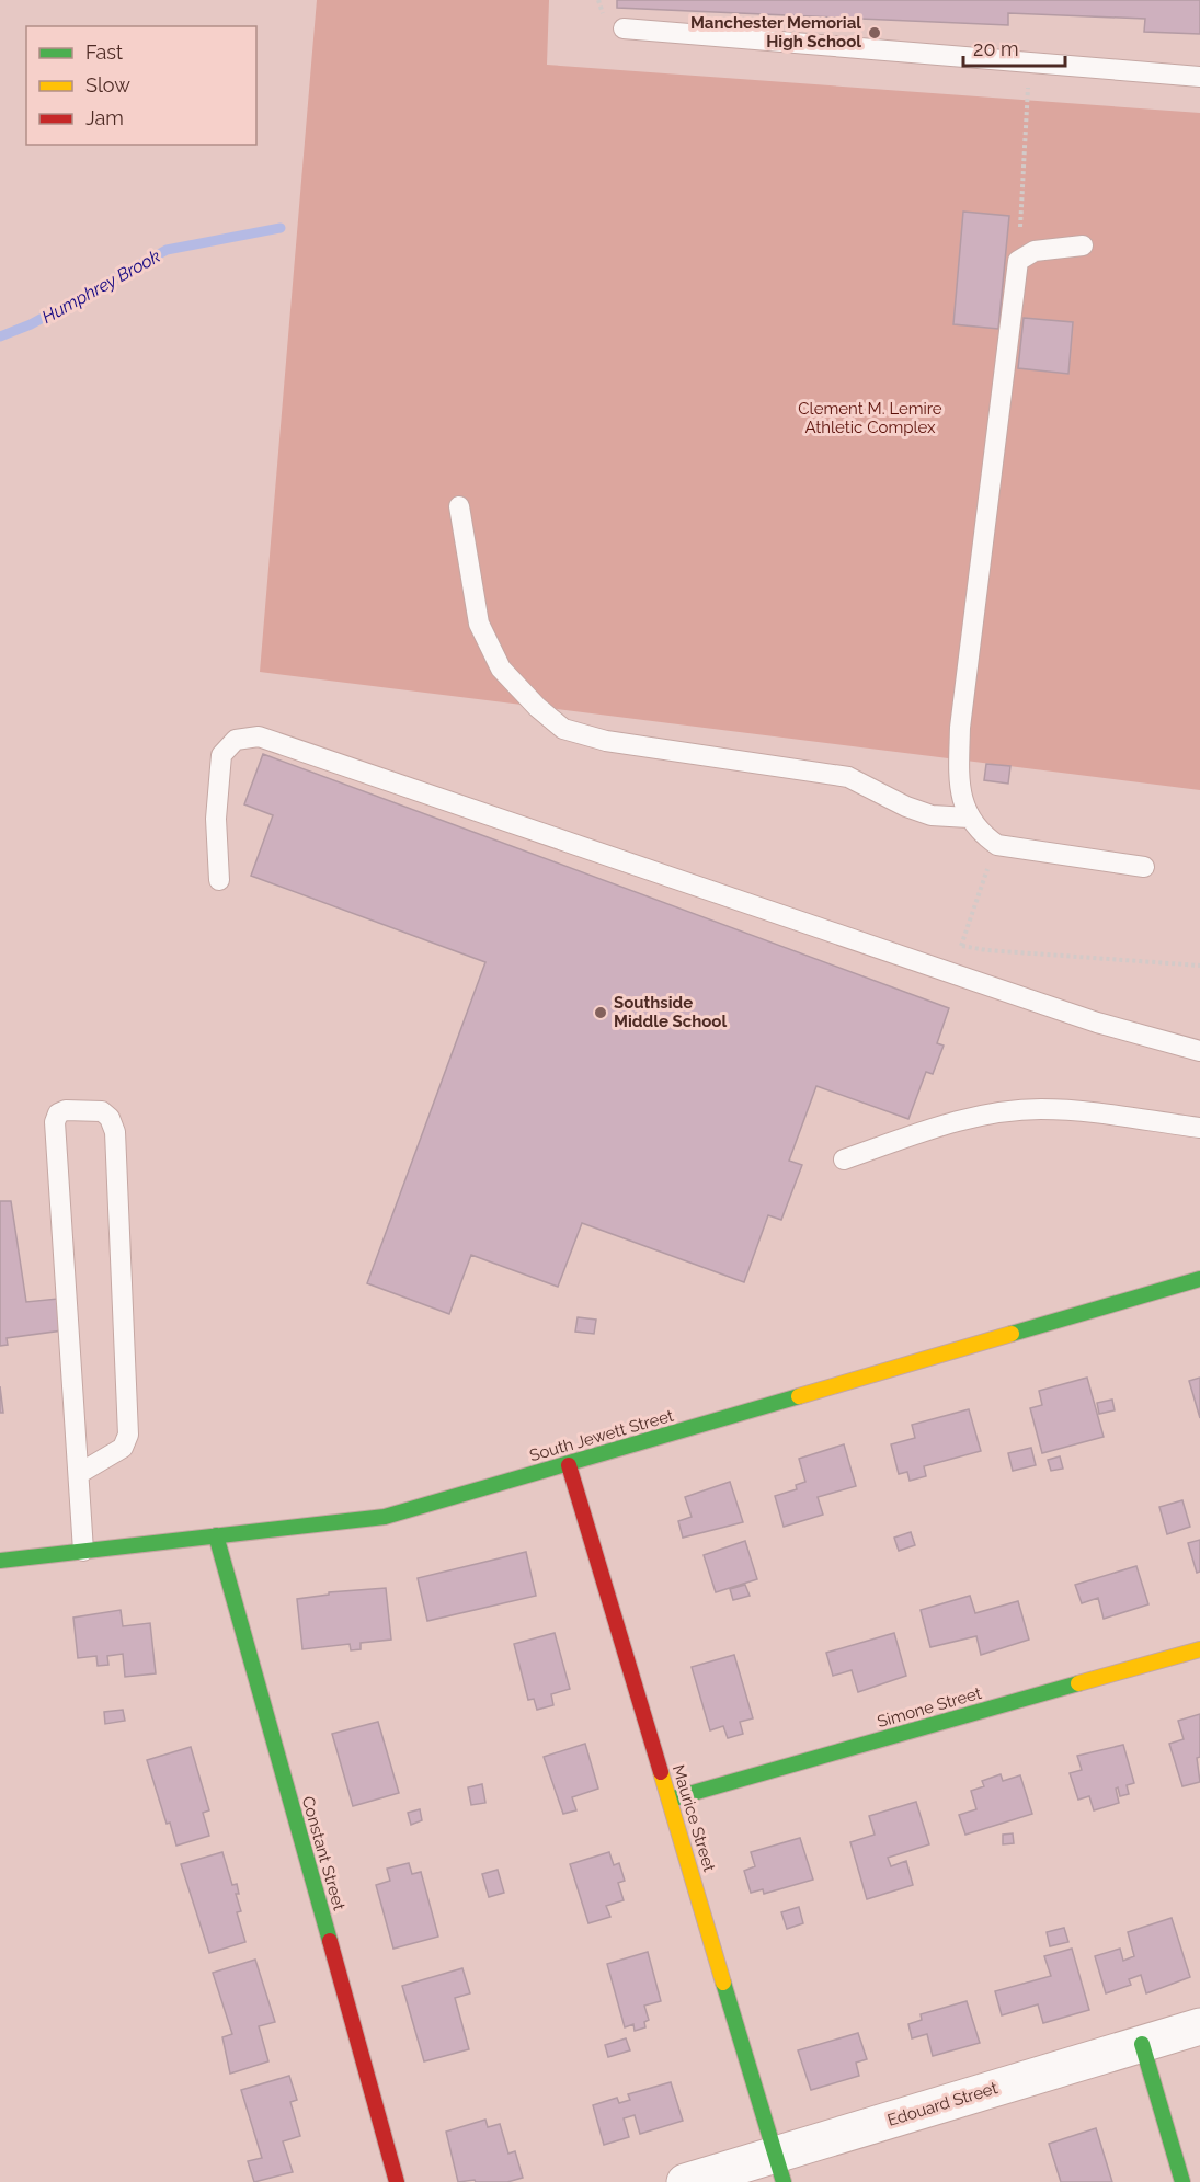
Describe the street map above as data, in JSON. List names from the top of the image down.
{
  "streets": {
    "street": [
      "South Jewett Street",
      "Simone Street",
      "Maurice Street",
      "Constant Street",
      "Edouard Street"
    ]
  },
  "crossings": [
    ["South Jewett Street", "Maurice Street"],
    ["South Jewett Street", "Constant Street"],
    ["Simone Street", "Maurice Street"],
    ["Maurice Street", "Edouard Street"]
  ],
  "water": ["Humphrey Brook"],
  "parks": ["Clement M. Lemire Athletic Complex"],
  "places": ["Manchester Memorial High School", "Southside Middle School"],
  "legend": ["Fast", "Slow", "Jam"],
  "scale_bar": "20 m"
}
